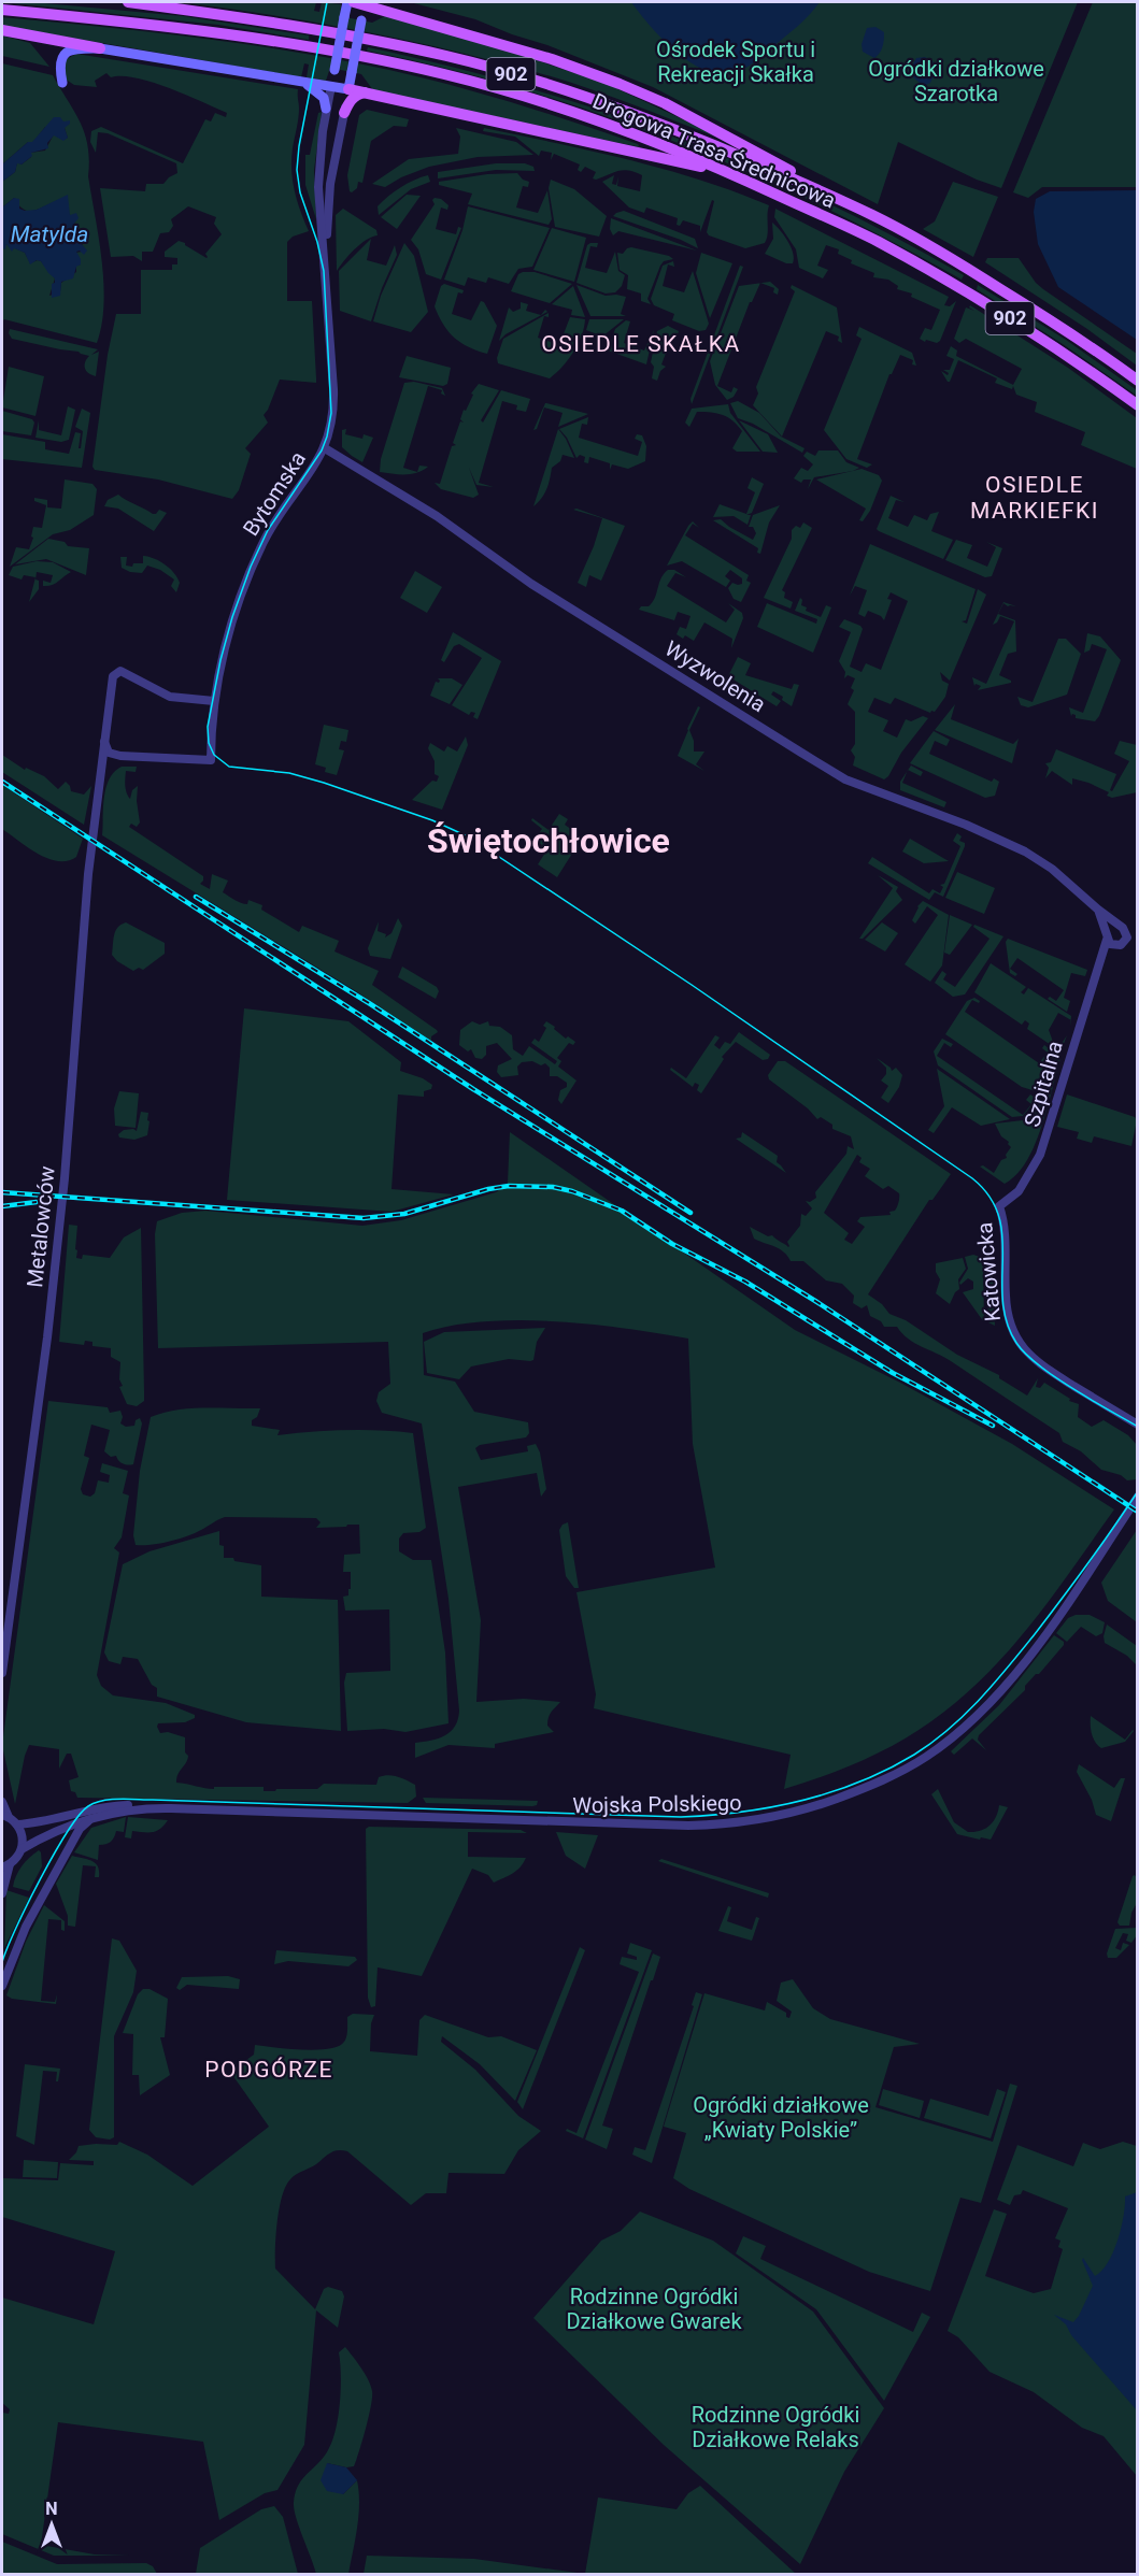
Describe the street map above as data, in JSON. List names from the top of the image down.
{
  "streets": {
    "main road": ["902", "Drogowa Trasa Średnicowa", "Bytomska"],
    "street": [
      "Wyzwolenia",
      "Szpitalna",
      "Metalowców",
      "Katowicka",
      "Wojska Polskiego"
    ]
  },
  "crossings": [
    ["Bytomska", "Wyzwolenia"],
    ["Bytomska", "Metalowców"],
    ["Wyzwolenia", "Szpitalna"],
    ["Szpitalna", "Katowicka"]
  ],
  "districts": [
    "OSIEDLE SKAŁKA",
    "OSIEDLE MARKIEFKI",
    "Świętochłowice",
    "PODGÓRZE"
  ],
  "water": ["Matylda"],
  "parks": [
    "Ośrodek Sportu i Rekreacji Skałka",
    "Ogródki działkowe Szarotka",
    "Ogródki działkowe „Kwiaty Polskie”",
    "Rodzinne Ogródki Działkowe Gwarek",
    "Rodzinne Ogródki Działkowe Relaks"
  ],
  "north": "top"
}
